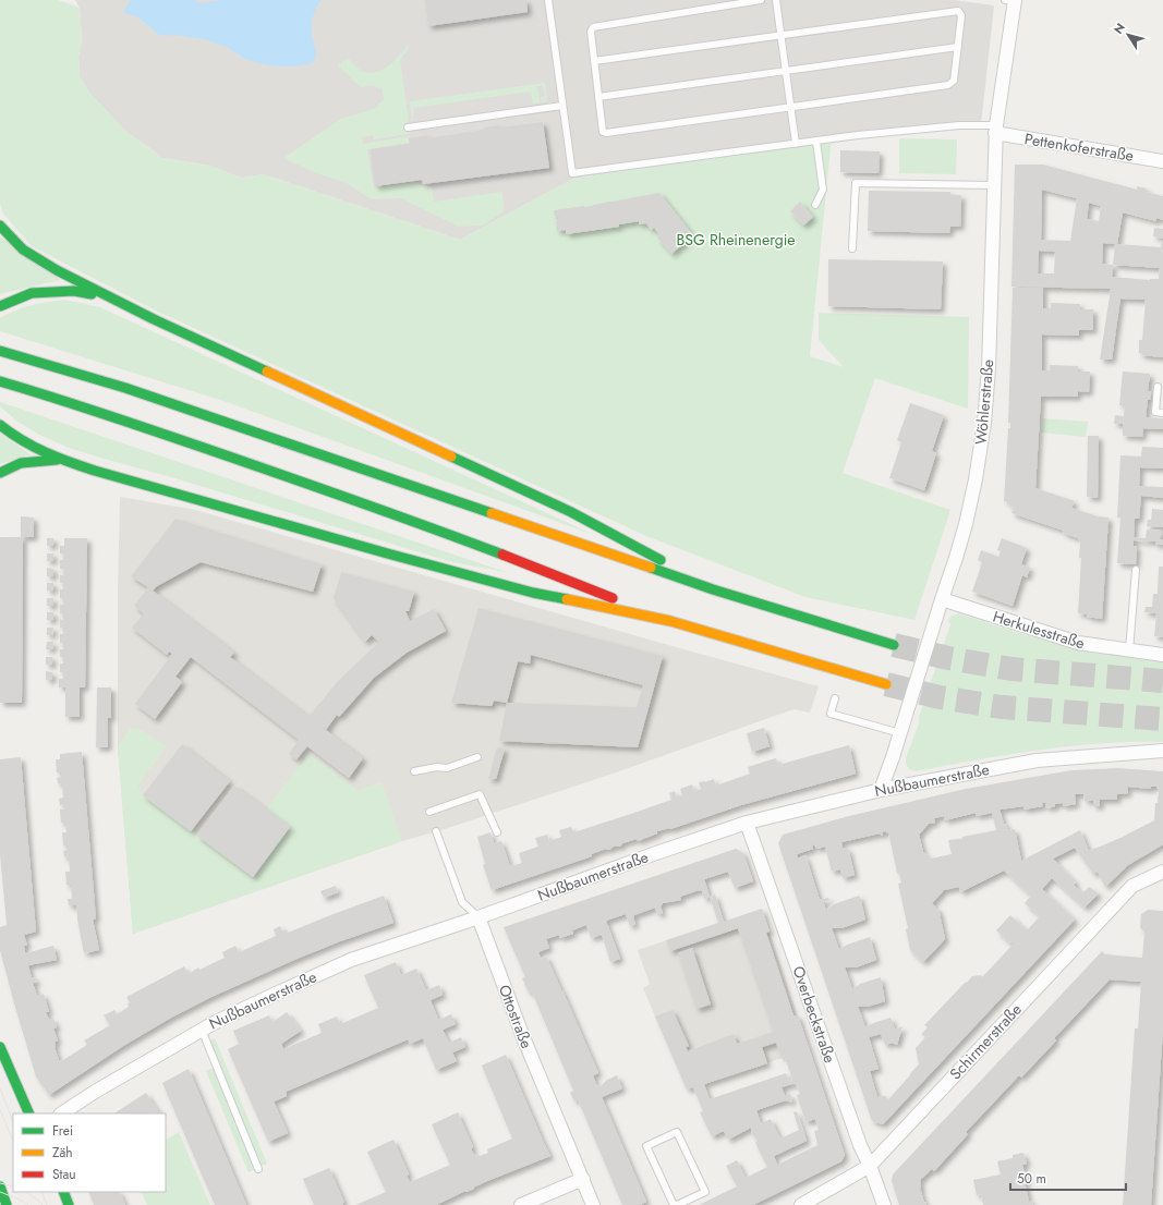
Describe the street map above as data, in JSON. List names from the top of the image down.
{
  "streets": {
    "street": [
      "Pettenkoferstraße",
      "Wöhlerstraße",
      "Herkulesstraße",
      "Nußbaumerstraße",
      "Overbeckstraße",
      "Ottostraße",
      "Schirmerstraße"
    ]
  },
  "crossings": [
    ["Pettenkoferstraße", "Wöhlerstraße"],
    ["Wöhlerstraße", "Herkulesstraße"],
    ["Wöhlerstraße", "Nußbaumerstraße"],
    ["Nußbaumerstraße", "Overbeckstraße"],
    ["Nußbaumerstraße", "Ottostraße"],
    ["Overbeckstraße", "Schirmerstraße"]
  ],
  "parks": ["BSG Rheinenergie"],
  "legend": ["Frei", "Zäh", "Stau"],
  "scale_bar": "50 m",
  "north": "top left"
}
